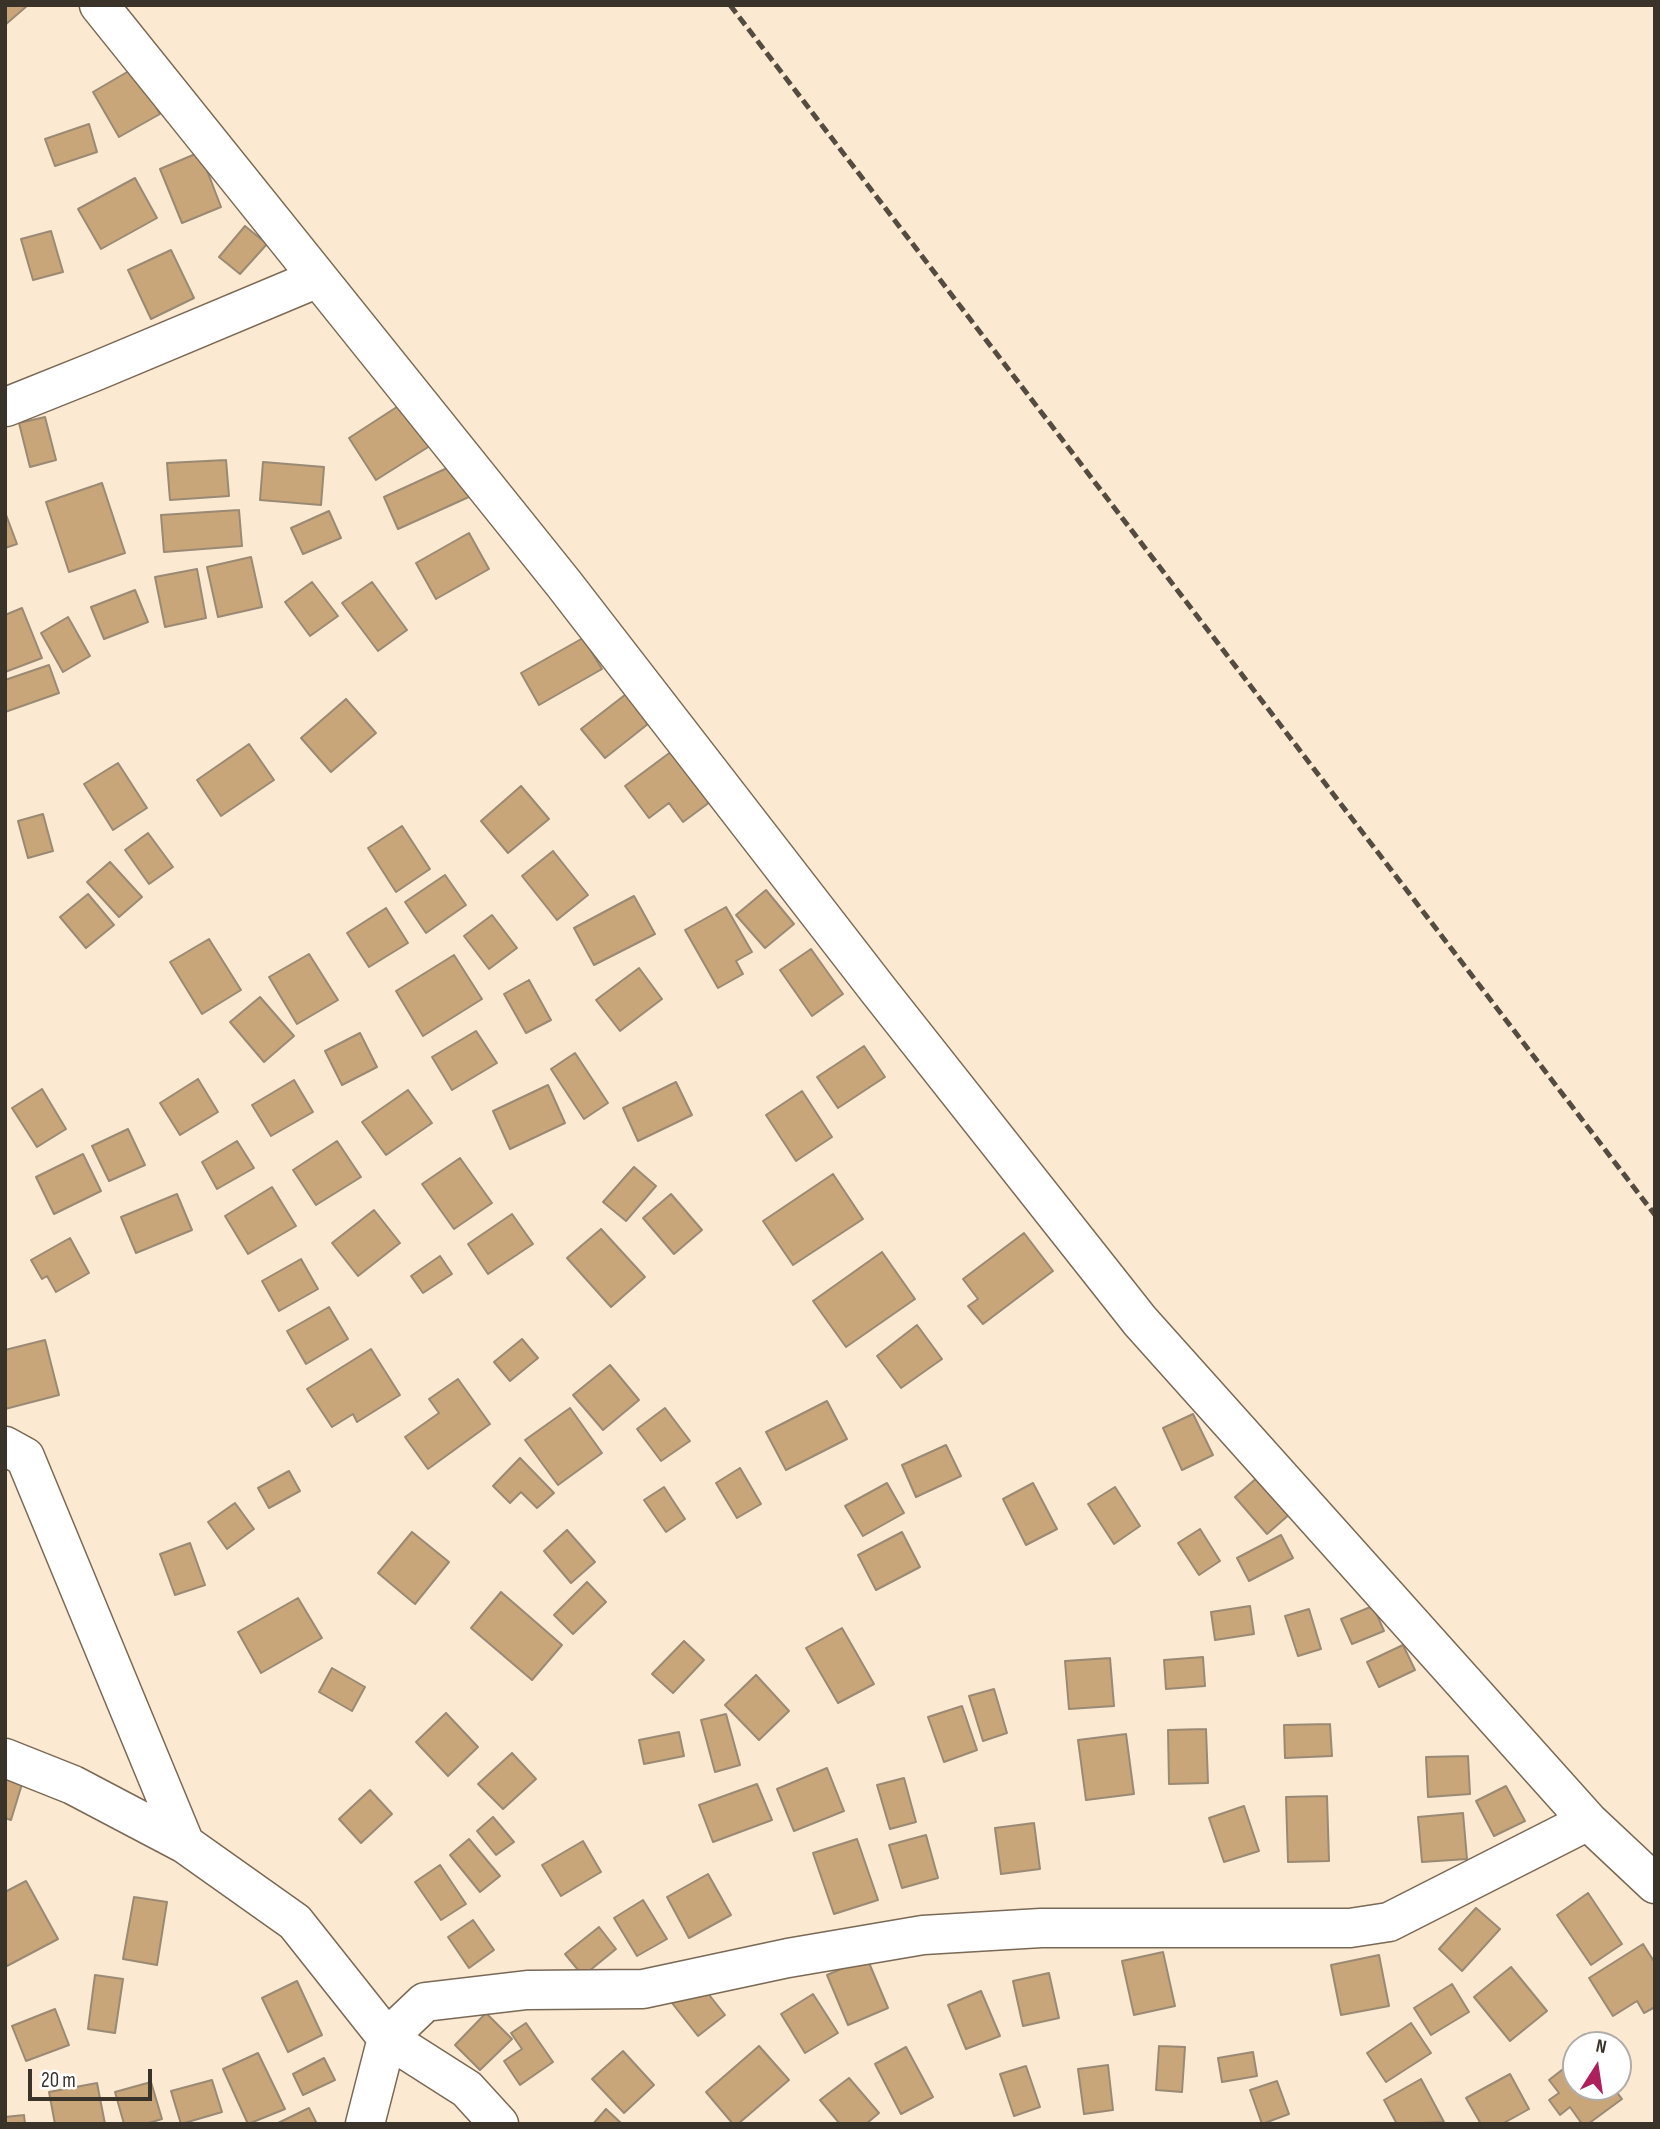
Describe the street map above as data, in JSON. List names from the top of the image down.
{
  "scale_bar": "20 m",
  "north": "top"
}
